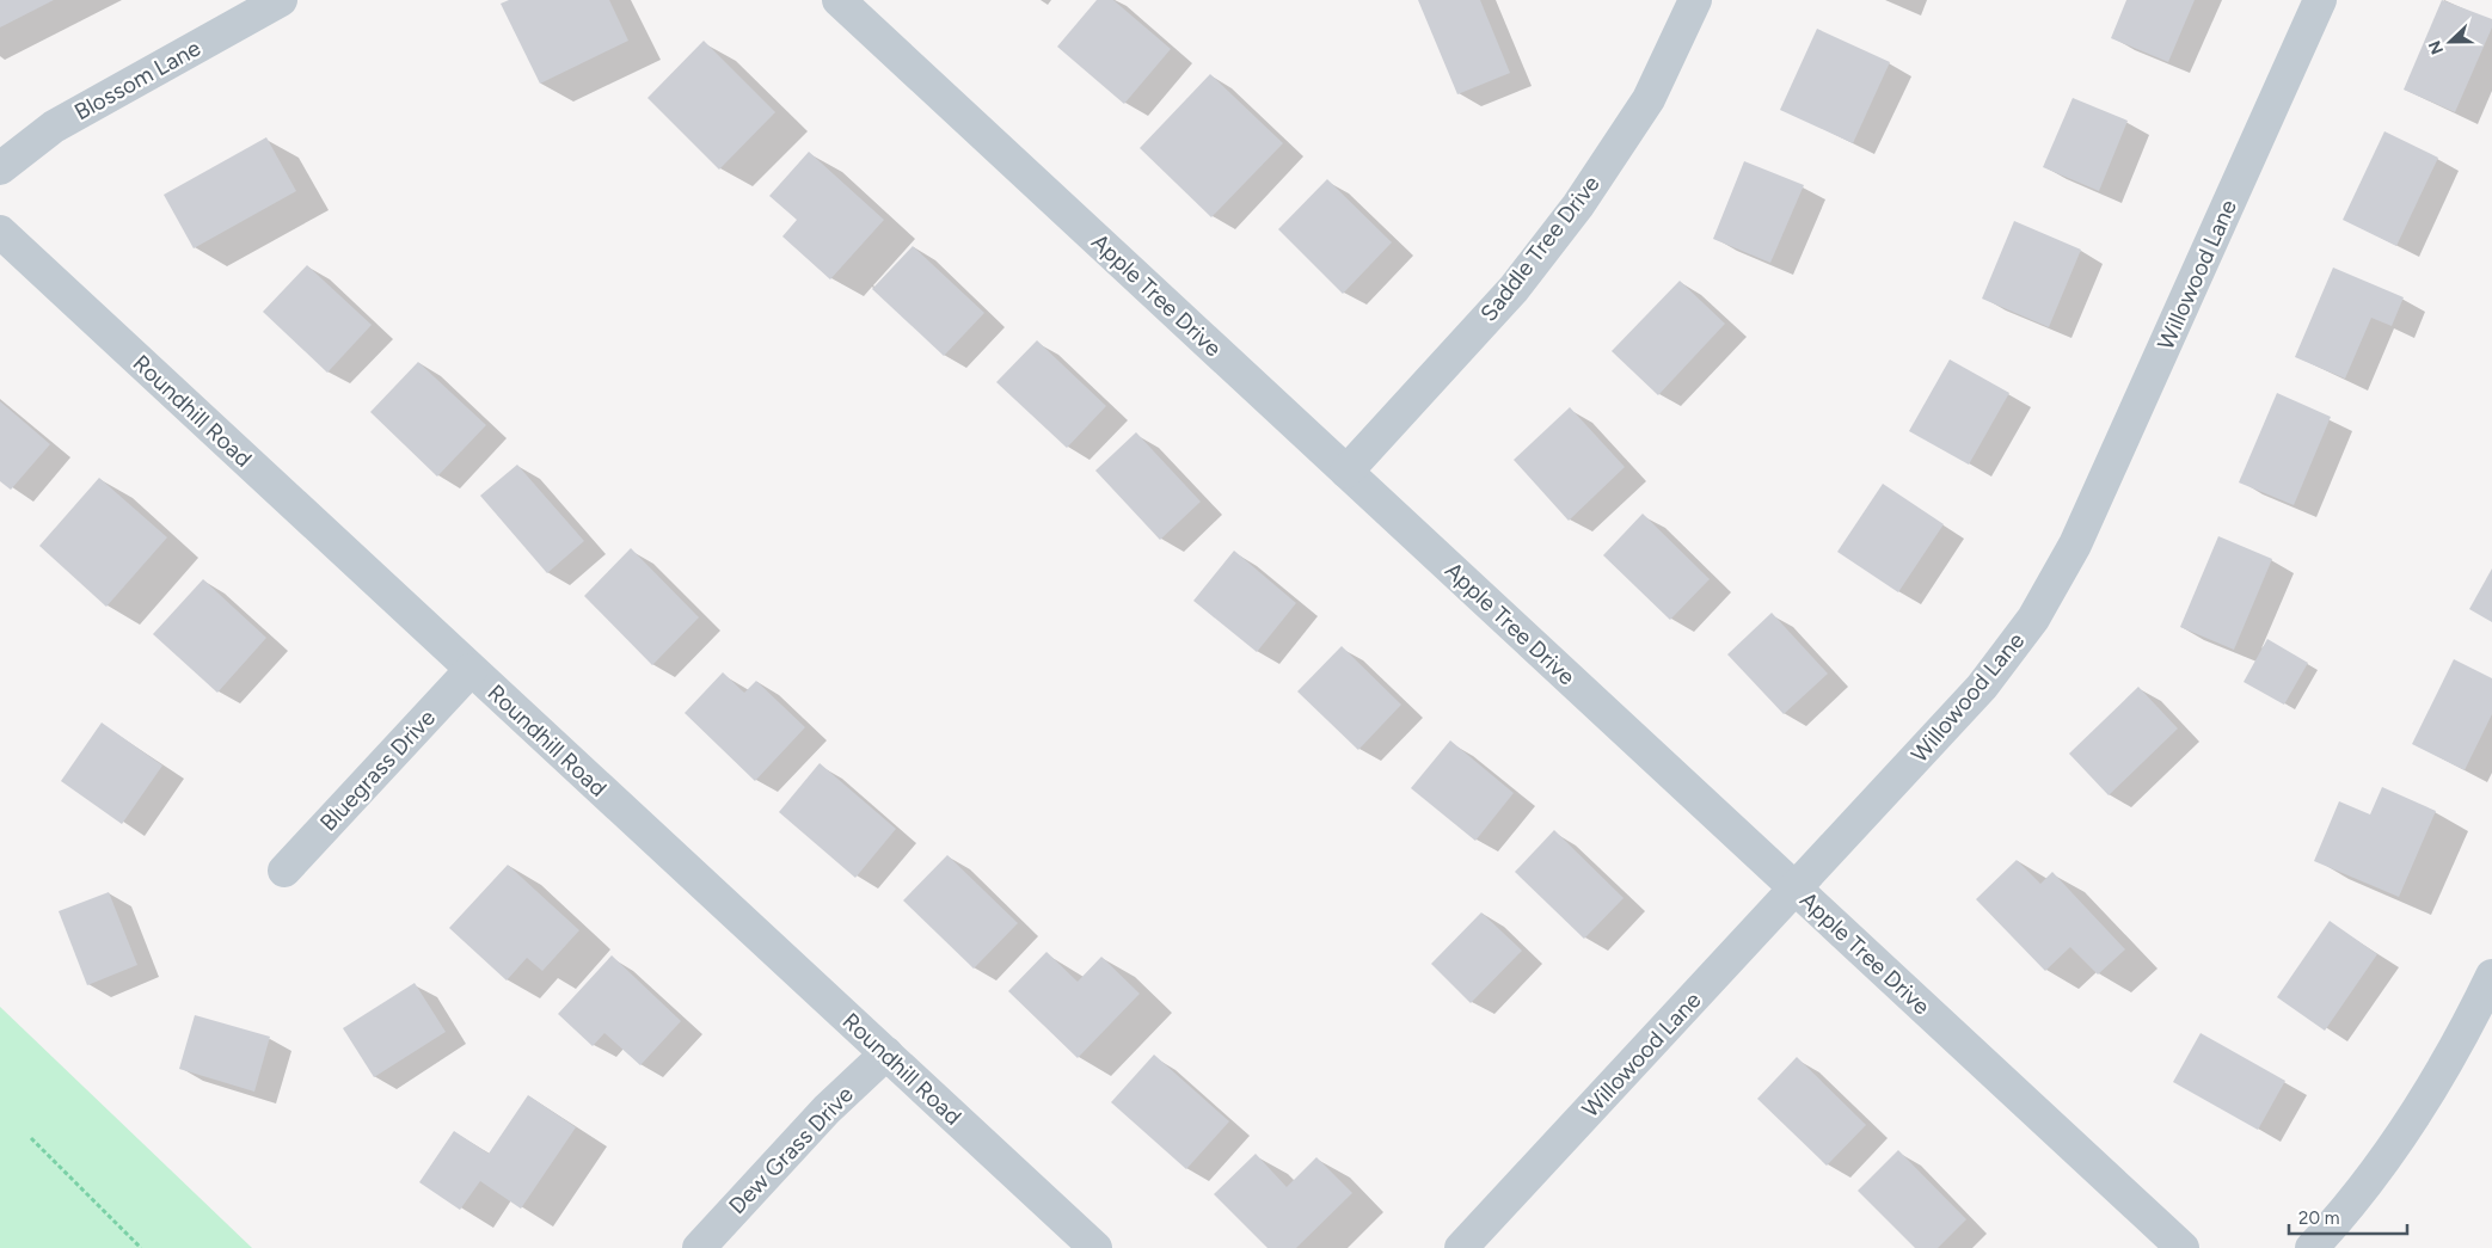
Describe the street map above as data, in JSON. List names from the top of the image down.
{
  "streets": {
    "street": [
      "Blossom Lane",
      "Saddle Tree Drive",
      "Willowood Lane",
      "Apple Tree Drive",
      "Roundhill Road",
      "Bluegrass Drive",
      "Dew Grass Drive"
    ]
  },
  "crossings": [
    ["Saddle Tree Drive", "Apple Tree Drive"],
    ["Willowood Lane", "Apple Tree Drive"],
    ["Roundhill Road", "Bluegrass Drive"],
    ["Roundhill Road", "Dew Grass Drive"]
  ],
  "scale_bar": "20 m",
  "north": "left"
}
